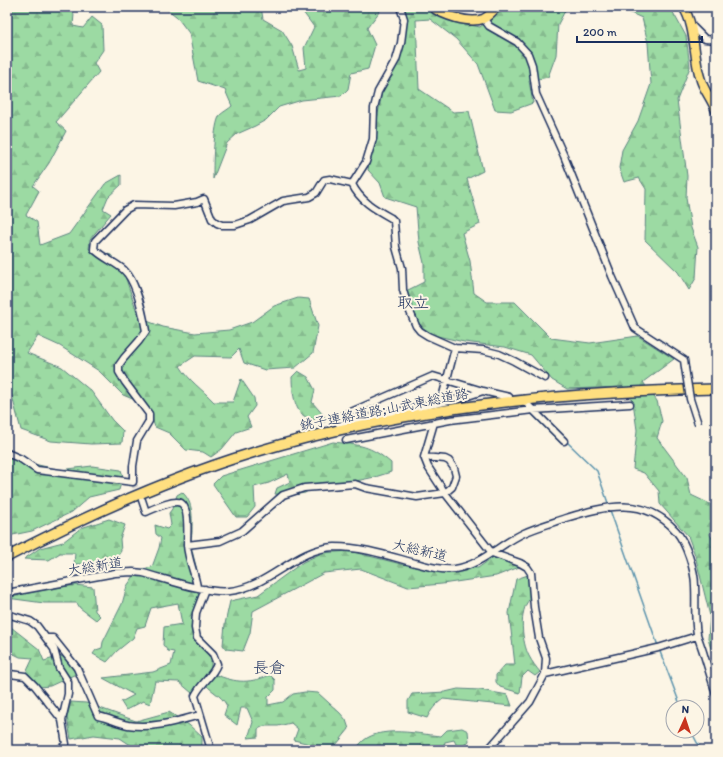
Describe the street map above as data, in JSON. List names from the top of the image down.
{
  "streets": {
    "highway": ["銚子連絡道路;山武東総道路"],
    "street": ["大総新道"]
  },
  "districts": ["取立", "長倉"],
  "scale_bar": "200 m",
  "north": "top"
}
